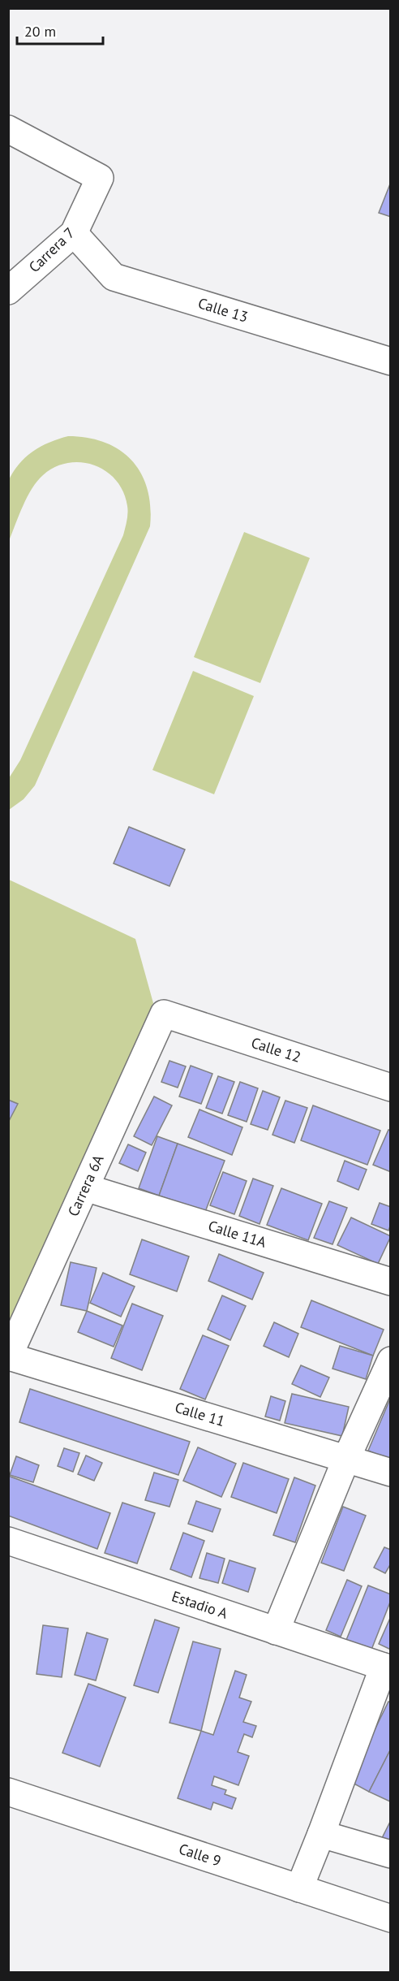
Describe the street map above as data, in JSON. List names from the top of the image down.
{
  "streets": {
    "street": [
      "Carrera 7",
      "Calle 13",
      "Calle 12",
      "Carrera 6A",
      "Calle 11A",
      "Calle 11",
      "Estadio A",
      "Calle 9"
    ]
  },
  "crossings": [
    ["Carrera 7", "Calle 13"],
    ["Calle 12", "Carrera 6A"],
    ["Carrera 6A", "Calle 11A"],
    ["Carrera 6A", "Calle 11"]
  ],
  "scale_bar": "20 m"
}
